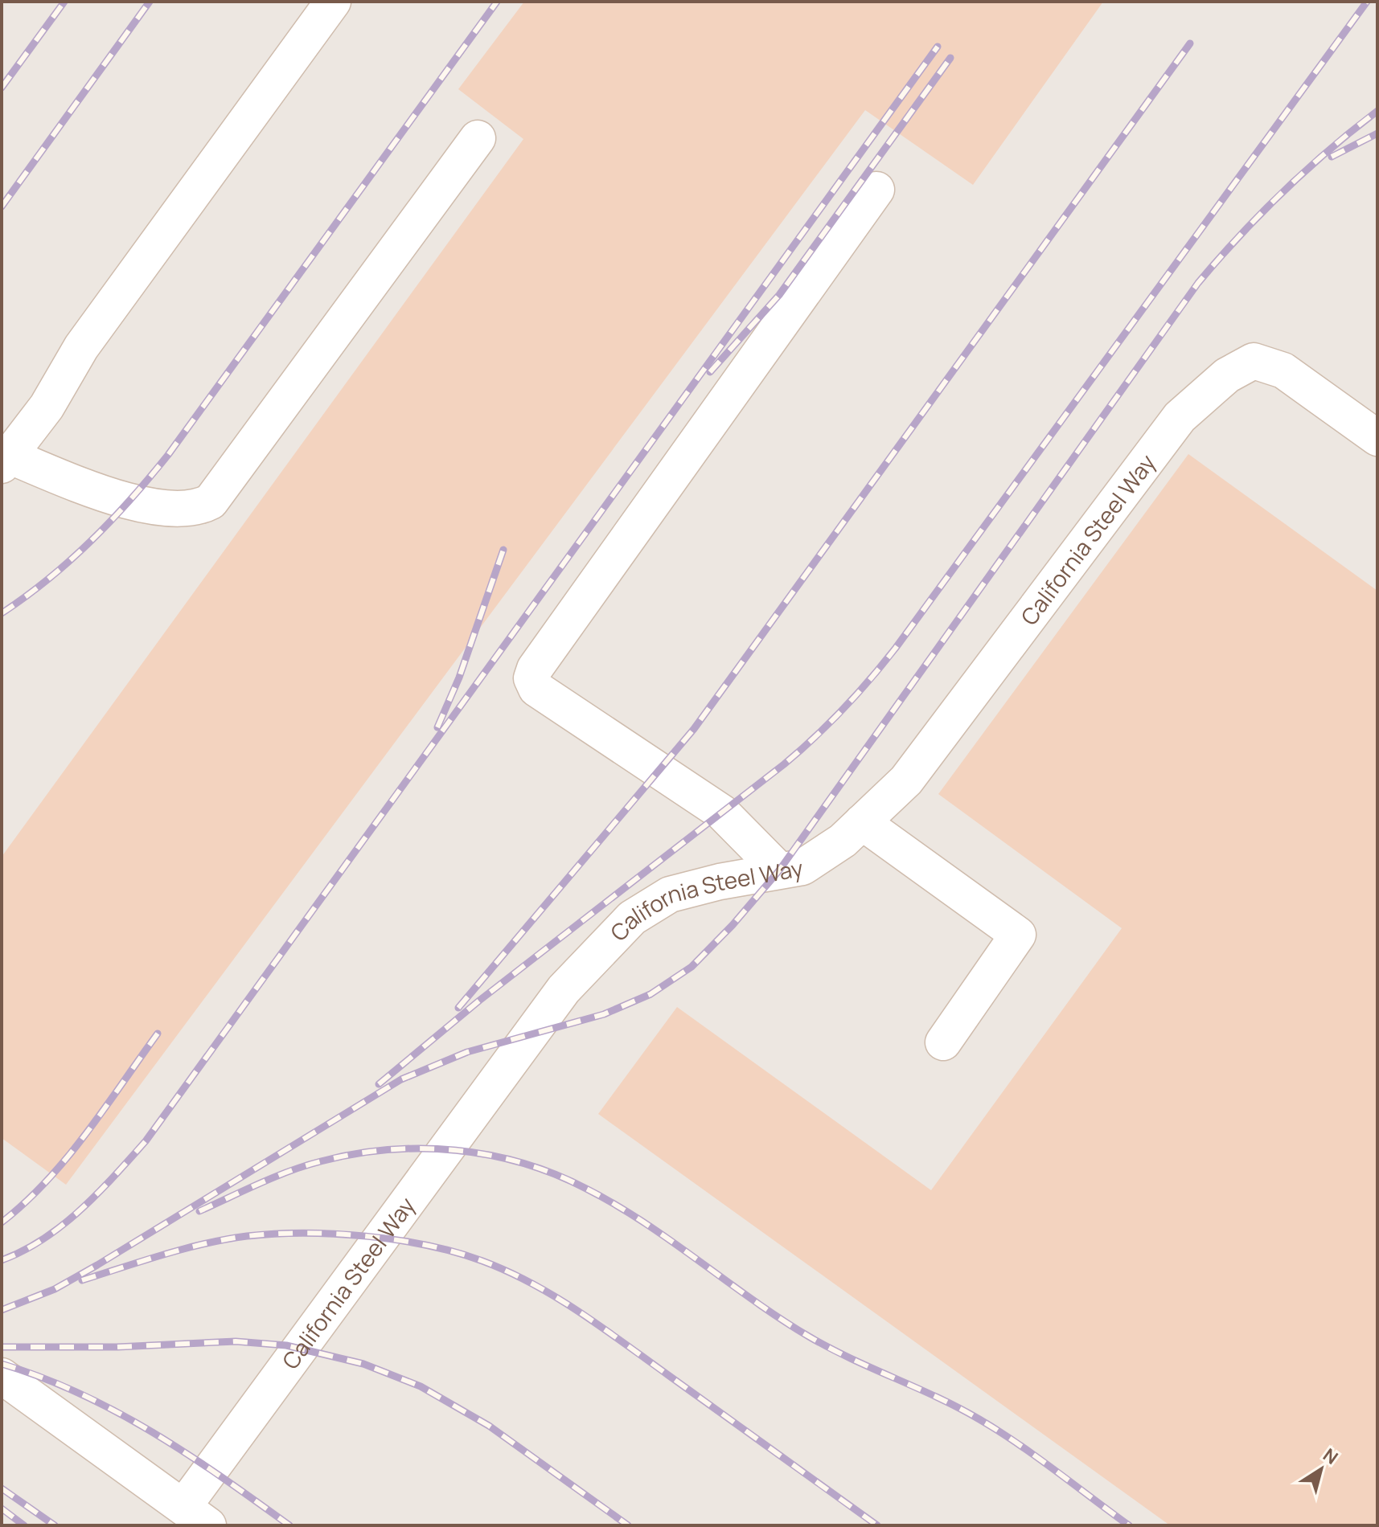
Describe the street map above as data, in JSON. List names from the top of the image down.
{
  "streets": {
    "lane": ["California Steel Way"]
  },
  "north": "top right"
}
